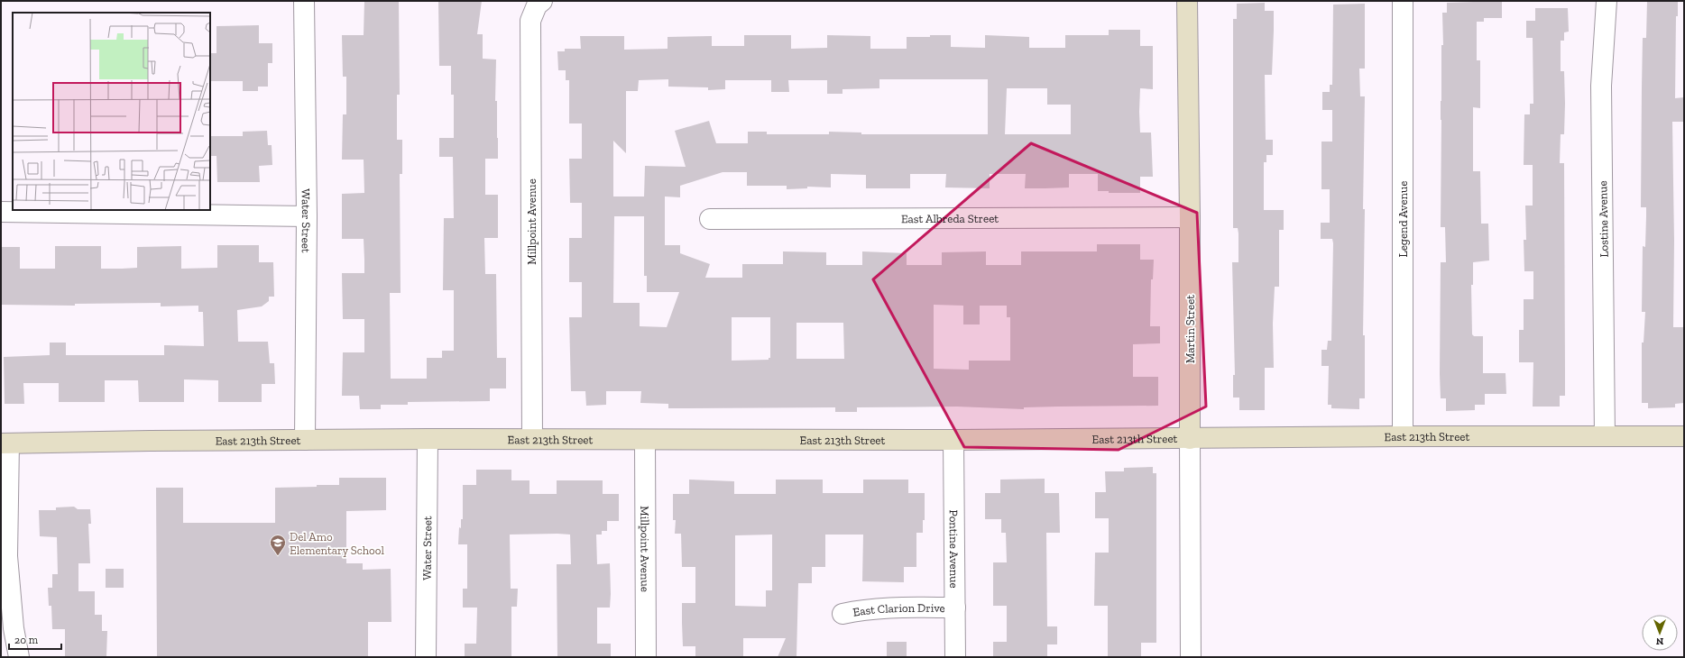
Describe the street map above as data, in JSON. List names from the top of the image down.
{
  "streets": {
    "street": [
      "East Albreda Street",
      "Legend Avenue",
      "Lostine Avenue",
      "Water Street",
      "Millpoint Avenue",
      "Martin Street",
      "East 213th Street",
      "Pontine Avenue",
      "East Clarion Drive"
    ]
  },
  "crossings": [
    ["East Albreda Street", "Martin Street"],
    ["Legend Avenue", "East 213th Street"],
    ["Lostine Avenue", "East 213th Street"],
    ["Water Street", "East 213th Street"],
    ["Millpoint Avenue", "East 213th Street"],
    ["Martin Street", "East 213th Street"],
    ["East 213th Street", "Pontine Avenue"],
    ["Pontine Avenue", "East Clarion Drive"]
  ],
  "places": {
    "school or university": ["Del Amo Elementary School"]
  },
  "scale_bar": "20 m",
  "north": "bottom"
}
